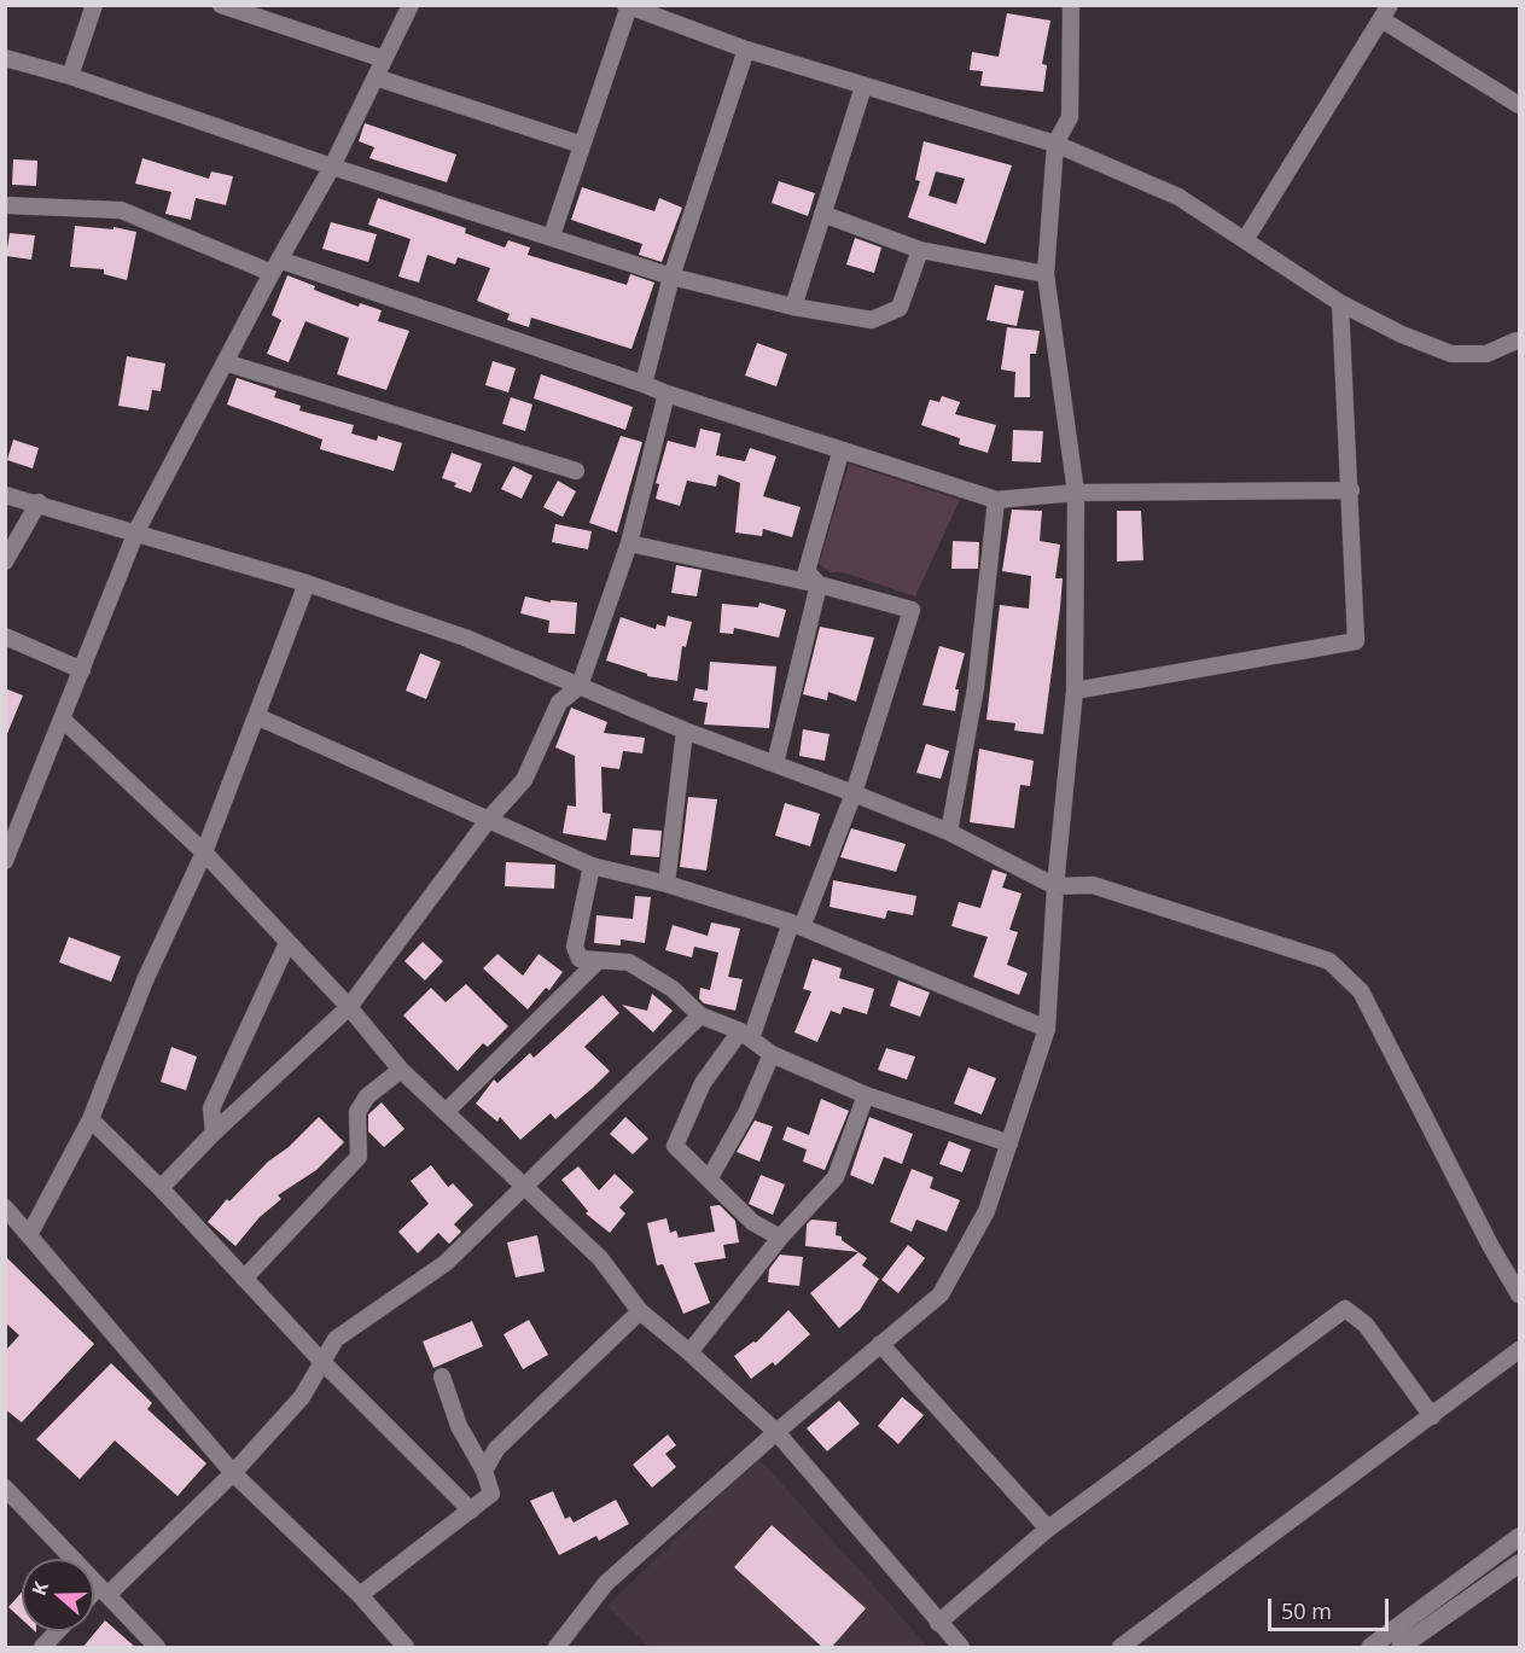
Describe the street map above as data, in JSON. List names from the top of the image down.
{
  "scale_bar": "50 m",
  "north": "left"
}
